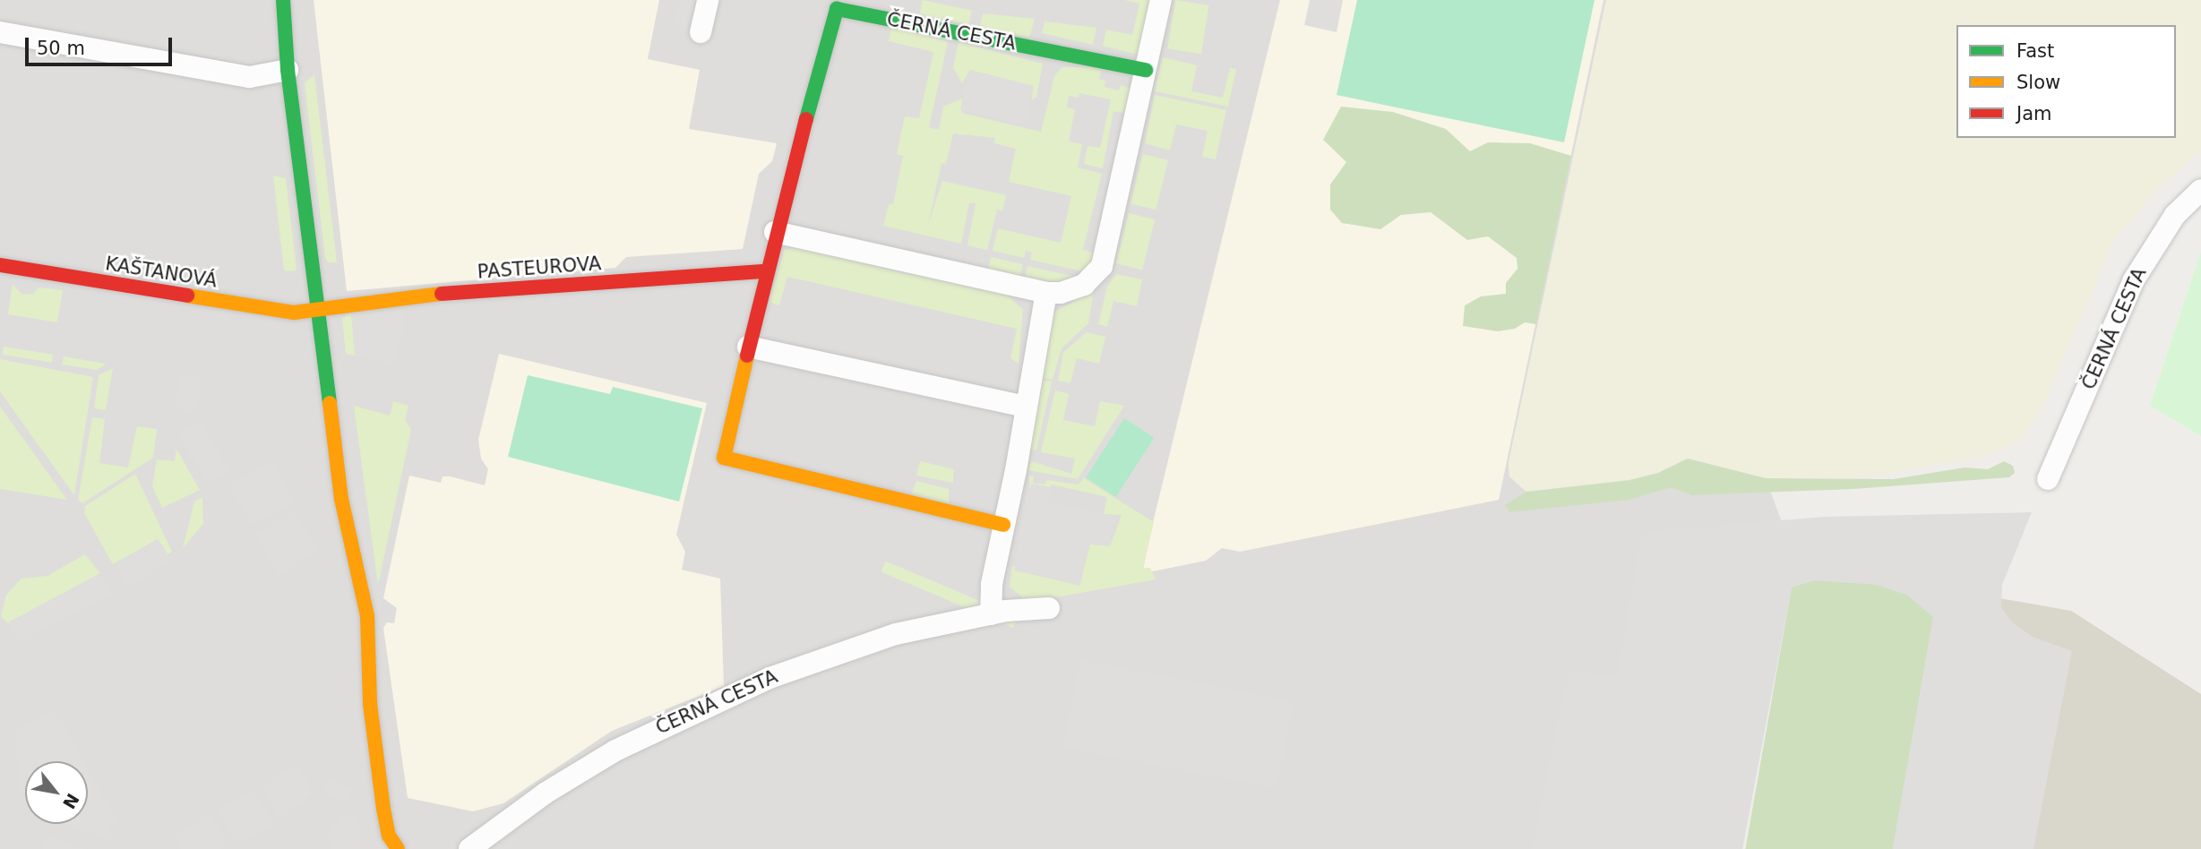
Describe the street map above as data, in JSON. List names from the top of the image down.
{
  "streets": {
    "street": ["ČERNÁ CESTA", "PASTEUROVA", "KAŠTANOVÁ"]
  },
  "crossings": [
    ["ČERNÁ CESTA", "PASTEUROVA"],
    ["PASTEUROVA", "KAŠTANOVÁ"]
  ],
  "legend": ["Fast", "Slow", "Jam"],
  "scale_bar": "50 m",
  "north": "bottom right"
}
